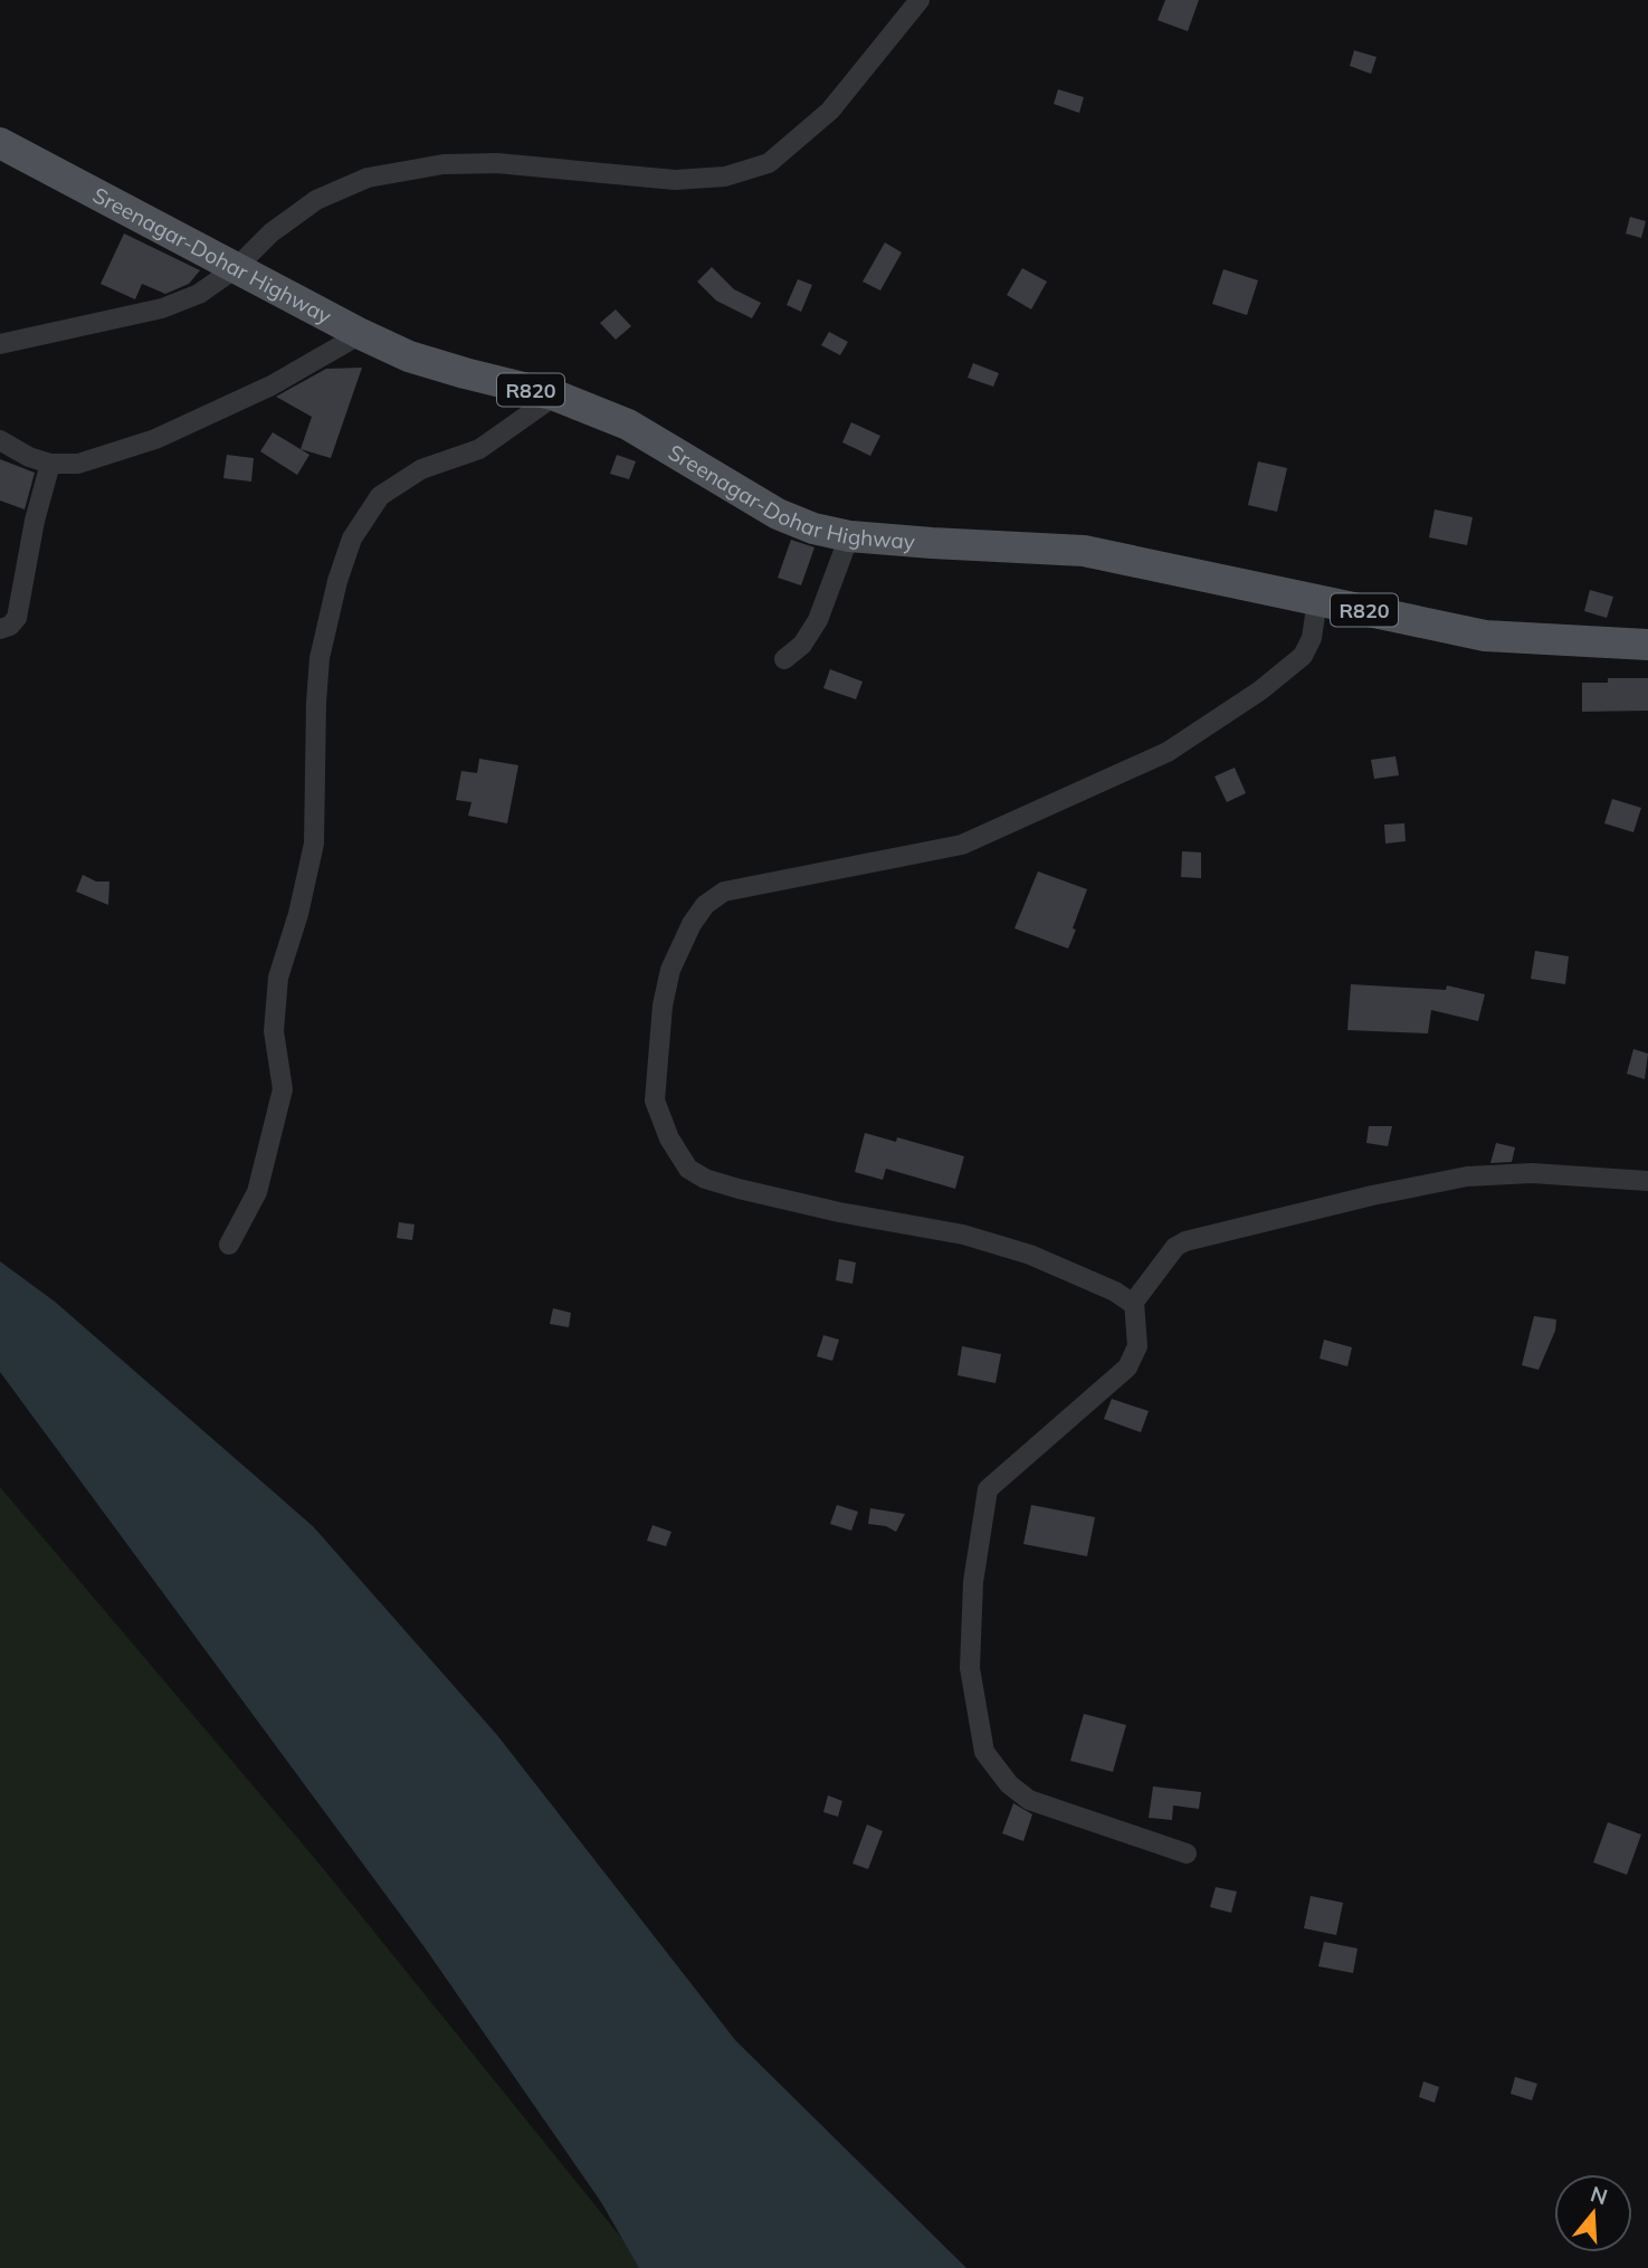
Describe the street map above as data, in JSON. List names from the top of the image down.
{
  "streets": {
    "main road": ["Sreenagar-Dohar Highway", "R820"]
  },
  "north": "top"
}
